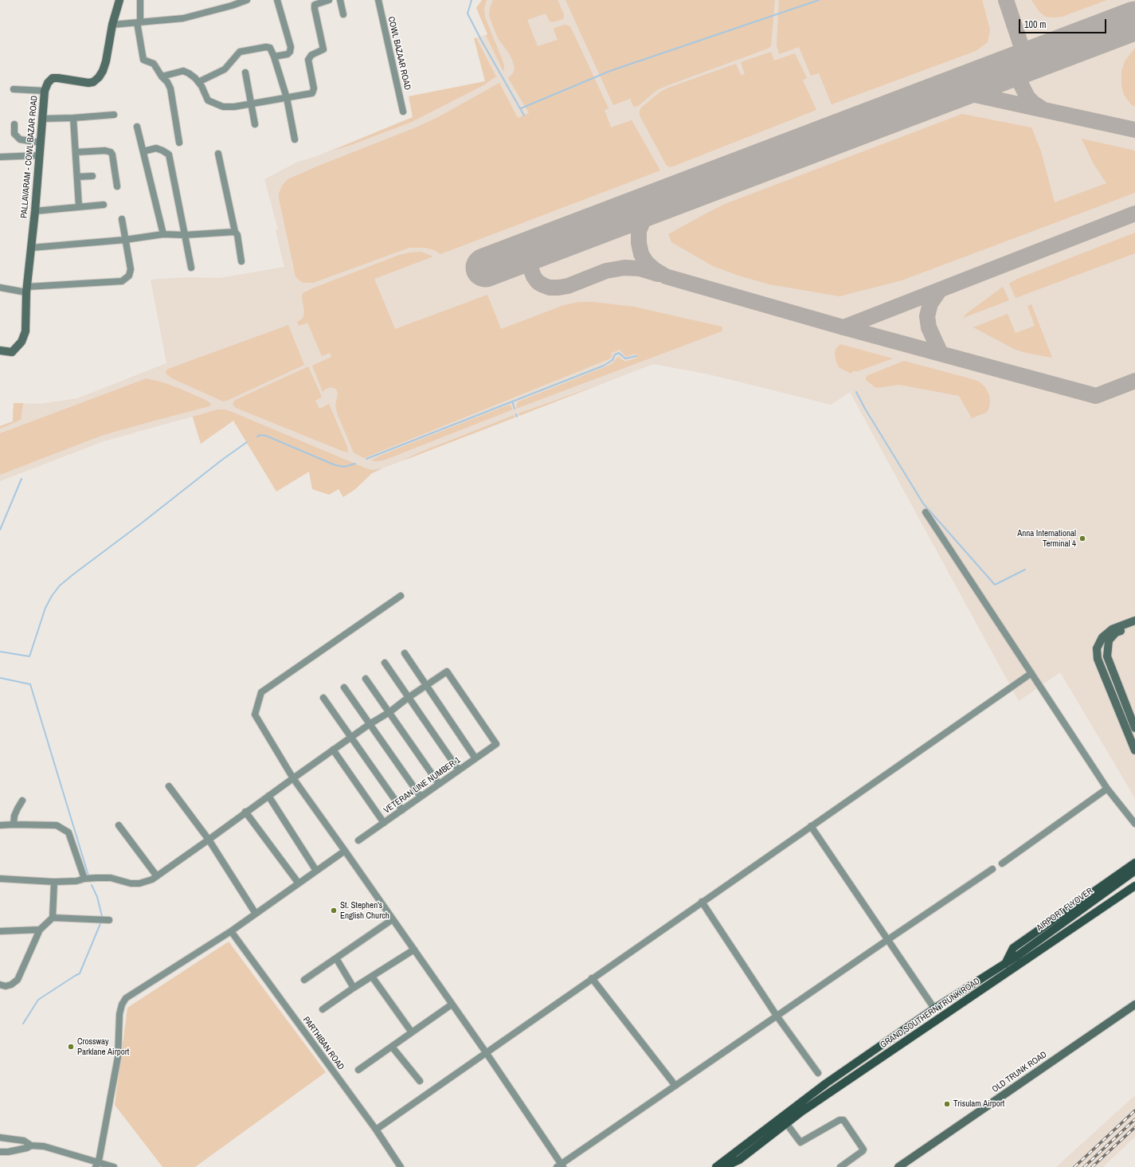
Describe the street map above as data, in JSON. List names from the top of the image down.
{
  "streets": {
    "main road": ["AIRPORT FLYOVER", "GRAND SOUTHERN TRUNK ROAD"],
    "street": [
      "COWL BAZAAR ROAD",
      "PALLAVARAM - COWL BAZAR ROAD",
      "VETERAN LINE NUMBER 1",
      "PARTHIBAN ROAD",
      "OLD TRUNK ROAD"
    ]
  },
  "crossings": [
    ["AIRPORT FLYOVER", "GRAND SOUTHERN TRUNK ROAD"]
  ],
  "places": [
    "Anna International Terminal 4",
    "St. Stephen's English Church",
    "Crossway Parklane Airport",
    "Trisulam Airport"
  ],
  "scale_bar": "100 m"
}
